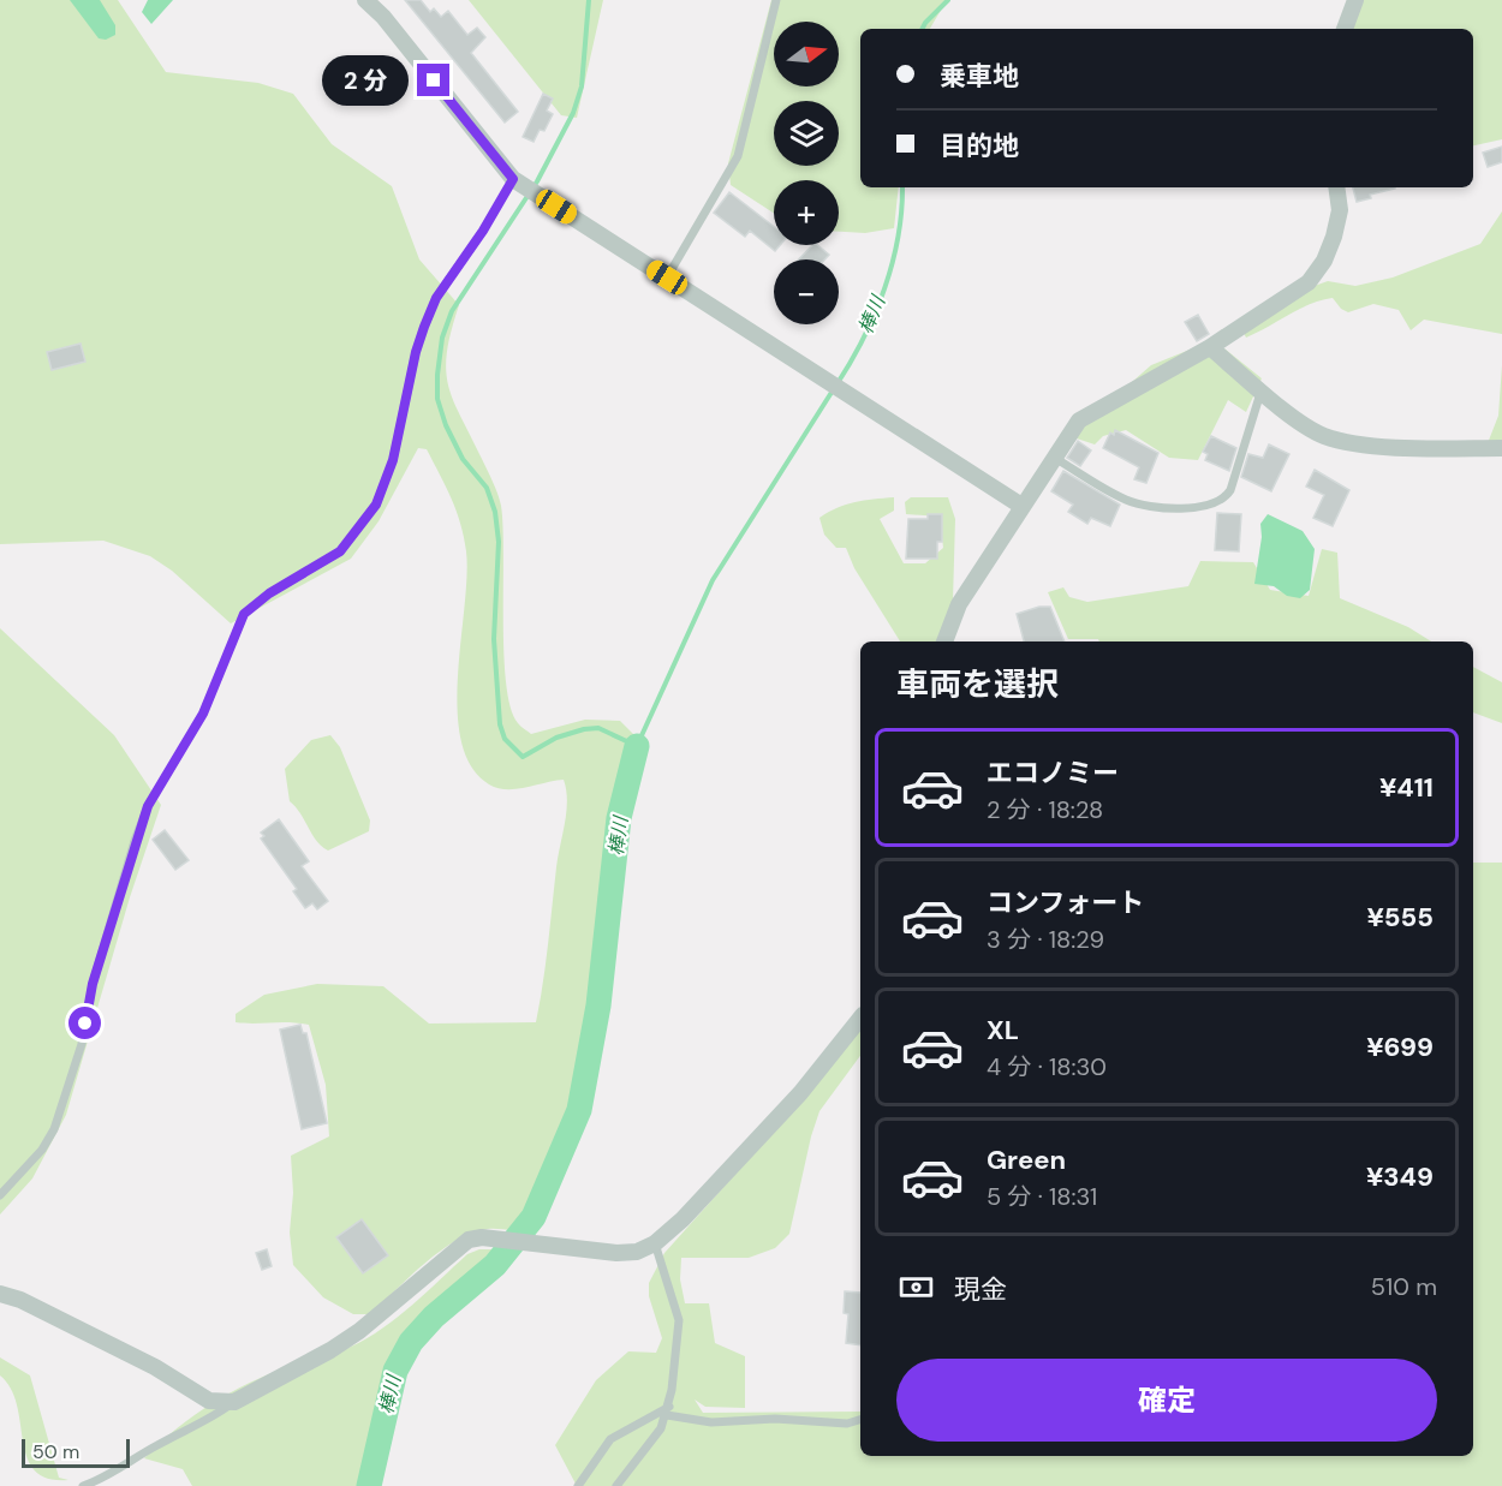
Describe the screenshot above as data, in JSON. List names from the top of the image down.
{
  "water": ["棒川"],
  "scale_bar": "50 m",
  "north": "right",
  "page": {
    "map_buttons": ["+", "−"],
    "banner": ["乗車地", "目的地"],
    "bubble": "2 分",
    "heading": "車両を選択",
    "list": [
      {
        "name": "エコノミー",
        "note": "2 分 · 18:28",
        "value": "¥411"
      },
      {
        "name": "コンフォート",
        "note": "3 分 · 18:29",
        "value": "¥555"
      },
      {
        "name": "XL",
        "note": "4 分 · 18:30",
        "value": "¥699"
      },
      {
        "name": "Green",
        "note": "5 分 · 18:31",
        "value": "¥349"
      }
    ],
    "pay": ["現金", "510 m"],
    "buttons": "確定",
    "scale": "50 m"
  }
}
